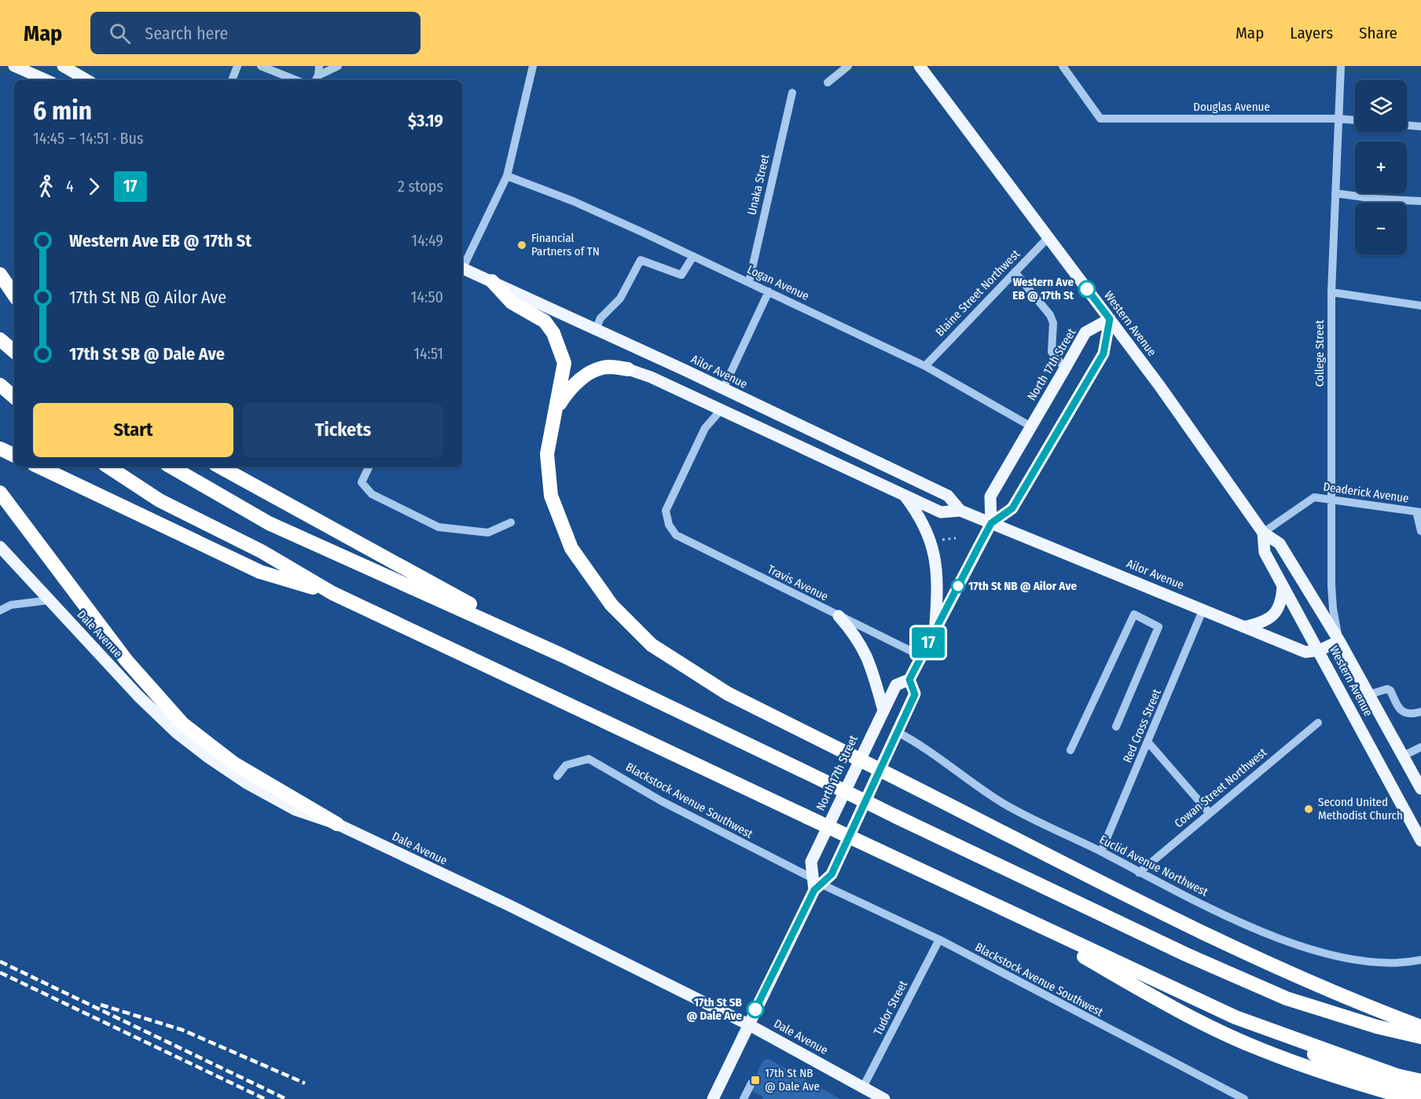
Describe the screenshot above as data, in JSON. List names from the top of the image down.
{
  "streets": {
    "main road": [
      "Western Avenue",
      "North 17th Street",
      "Ailor Avenue",
      "Dale Avenue"
    ],
    "street": [
      "Douglas Avenue",
      "Unaka Street",
      "Logan Avenue",
      "Blaine Street Northwest",
      "College Street",
      "Deaderick Avenue",
      "Travis Avenue",
      "Red Cross Street",
      "Cowan Street Northwest",
      "Blackstock Avenue Southwest",
      "Euclid Avenue Northwest",
      "Tudor Street"
    ]
  },
  "crossings": [
    ["Douglas Avenue", "College Street"],
    ["Unaka Street", "Logan Avenue"],
    ["Logan Avenue", "Blaine Street Northwest"],
    ["Logan Avenue", "North 17th Street"],
    ["Blaine Street Northwest", "Western Avenue"],
    ["Western Avenue", "College Street"],
    ["Western Avenue", "North 17th Street"],
    ["Western Avenue", "Ailor Avenue"],
    ["Western Avenue", "Deaderick Avenue"],
    ["College Street", "Deaderick Avenue"],
    ["North 17th Street", "Ailor Avenue"],
    ["North 17th Street", "Travis Avenue"],
    ["North 17th Street", "Dale Avenue"],
    ["North 17th Street", "Blackstock Avenue Southwest"],
    ["North 17th Street", "Euclid Avenue Northwest"],
    ["Ailor Avenue", "Travis Avenue"],
    ["Ailor Avenue", "Red Cross Street"],
    ["Dale Avenue", "Tudor Street"],
    ["Red Cross Street", "Euclid Avenue Northwest"],
    ["Cowan Street Northwest", "Euclid Avenue Northwest"],
    ["Blackstock Avenue Southwest", "Tudor Street"]
  ],
  "places": {
    "other": [
      "Financial Partners of TN",
      "Western Ave EB @ 17th St",
      "17th St NB @ Ailor Ave",
      "Second United Methodist Church",
      "17th St SB @ Dale Ave"
    ],
    "transit": ["17th St NB @ Dale Ave"]
  },
  "lines": ["bus line 17"],
  "page": {
    "header": "Map",
    "search": "Search here",
    "nav": ["Map", "Layers", "Share"],
    "on_map": "17",
    "map_buttons": ["+", "−"],
    "heading": ["6 min", "14:45 – 14:51 · Bus", "$3.19"],
    "legs": ["4", "17", "2 stops"],
    "list": [
      {
        "name": "Western Ave EB @ 17th St",
        "value": "14:49"
      },
      {
        "name": "17th St NB @ Ailor Ave",
        "value": "14:50"
      },
      {
        "name": "17th St SB @ Dale Ave",
        "value": "14:51"
      }
    ],
    "buttons": ["Start", "Tickets"]
  }
}
